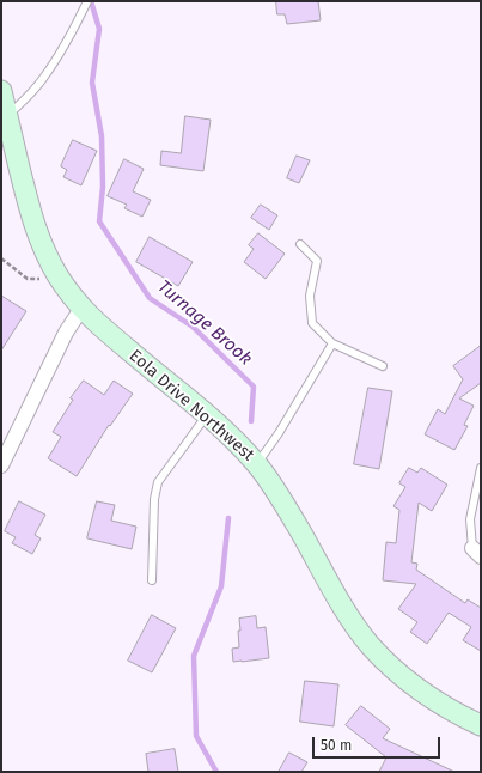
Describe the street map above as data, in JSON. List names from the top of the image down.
{
  "streets": {
    "main road": ["Eola Drive Northwest"]
  },
  "water": ["Turnage Brook"],
  "scale_bar": "50 m"
}
